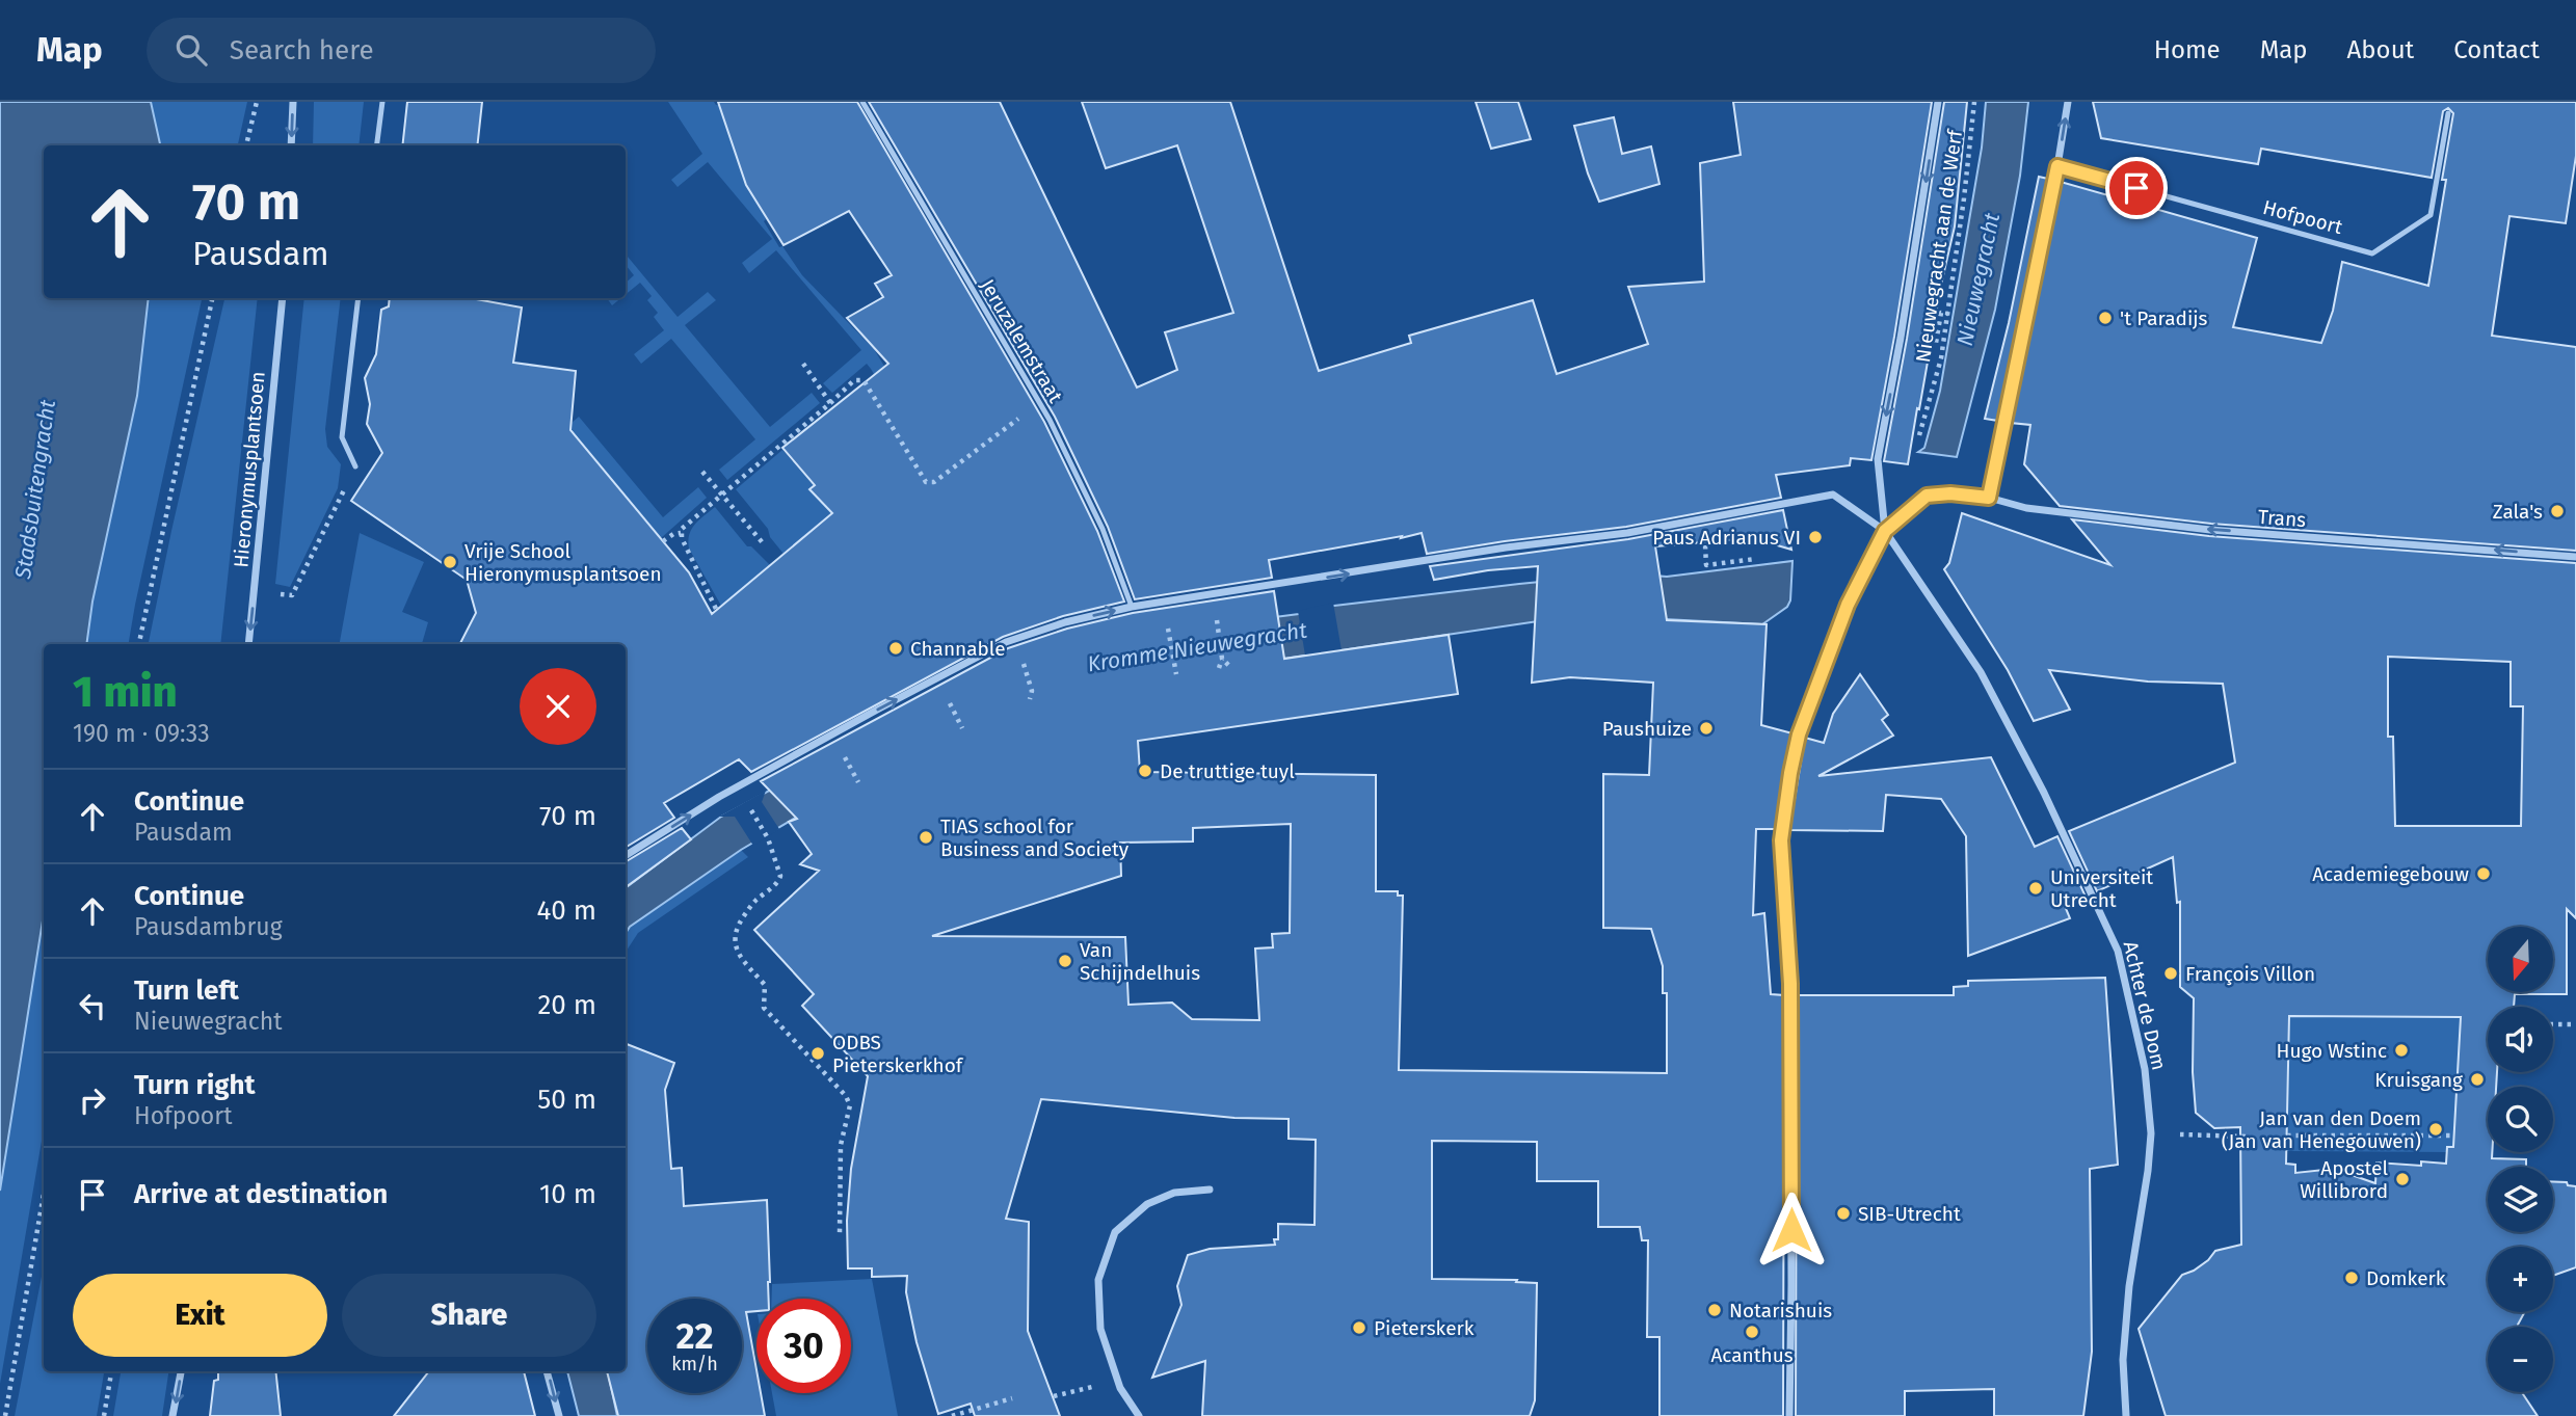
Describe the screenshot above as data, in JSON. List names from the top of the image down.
{
  "streets": {
    "street": ["Hieronymusplantsoen", "Trans", "Achter de Dom"],
    "lane": ["Hofpoort", "Jeruzalemstraat"],
    "path": ["Nieuwegracht aan de Werf"]
  },
  "crossings": [
    ["Trans", "Achter de Dom"]
  ],
  "one_way": ["Trans"],
  "water": ["Nieuwegracht", "Stadsbuitengracht", "Kromme Nieuwegracht"],
  "places": [
    "'t Paradijs",
    "Zala's",
    "Paus Adrianus VI",
    "Vrije School Hieronymusplantsoen",
    "Channable",
    "Paushuize",
    "De truttige tuyl",
    "TIAS school for Business and Society",
    "Academiegebouw",
    "Universiteit Utrecht",
    "Van Schijndelhuis",
    "François Villon",
    "Hugo Wstinc",
    "ODBS Pieterskerkhof",
    "Kruisgang",
    "Jan van den Doem (Jan van Henegouwen)",
    "Apostel Willibrord",
    "SIB-Utrecht",
    "Domkerk",
    "Notarishuis",
    "Pieterskerk",
    "Acanthus"
  ],
  "north": "bottom",
  "page": {
    "header": "Map",
    "search": "Search here",
    "nav": [
      "Home",
      "Map",
      "About",
      "Contact"
    ],
    "turn": ["70 m", "Pausdam"],
    "heading": ["1 min", "190 m · 09:33"],
    "list": [
      {
        "name": "Continue",
        "note": "Pausdam",
        "value": "70 m"
      },
      {
        "name": "Continue",
        "note": "Pausdambrug",
        "value": "40 m"
      },
      {
        "name": "Turn left",
        "note": "Nieuwegracht",
        "value": "20 m"
      },
      {
        "name": "Turn right",
        "note": "Hofpoort",
        "value": "50 m"
      },
      {
        "name": "Arrive at destination",
        "value": "10 m"
      }
    ],
    "map_buttons": ["+", "−"],
    "buttons": ["Exit", "Share"],
    "speed": "22 km/h",
    "limit": "30"
  }
}
